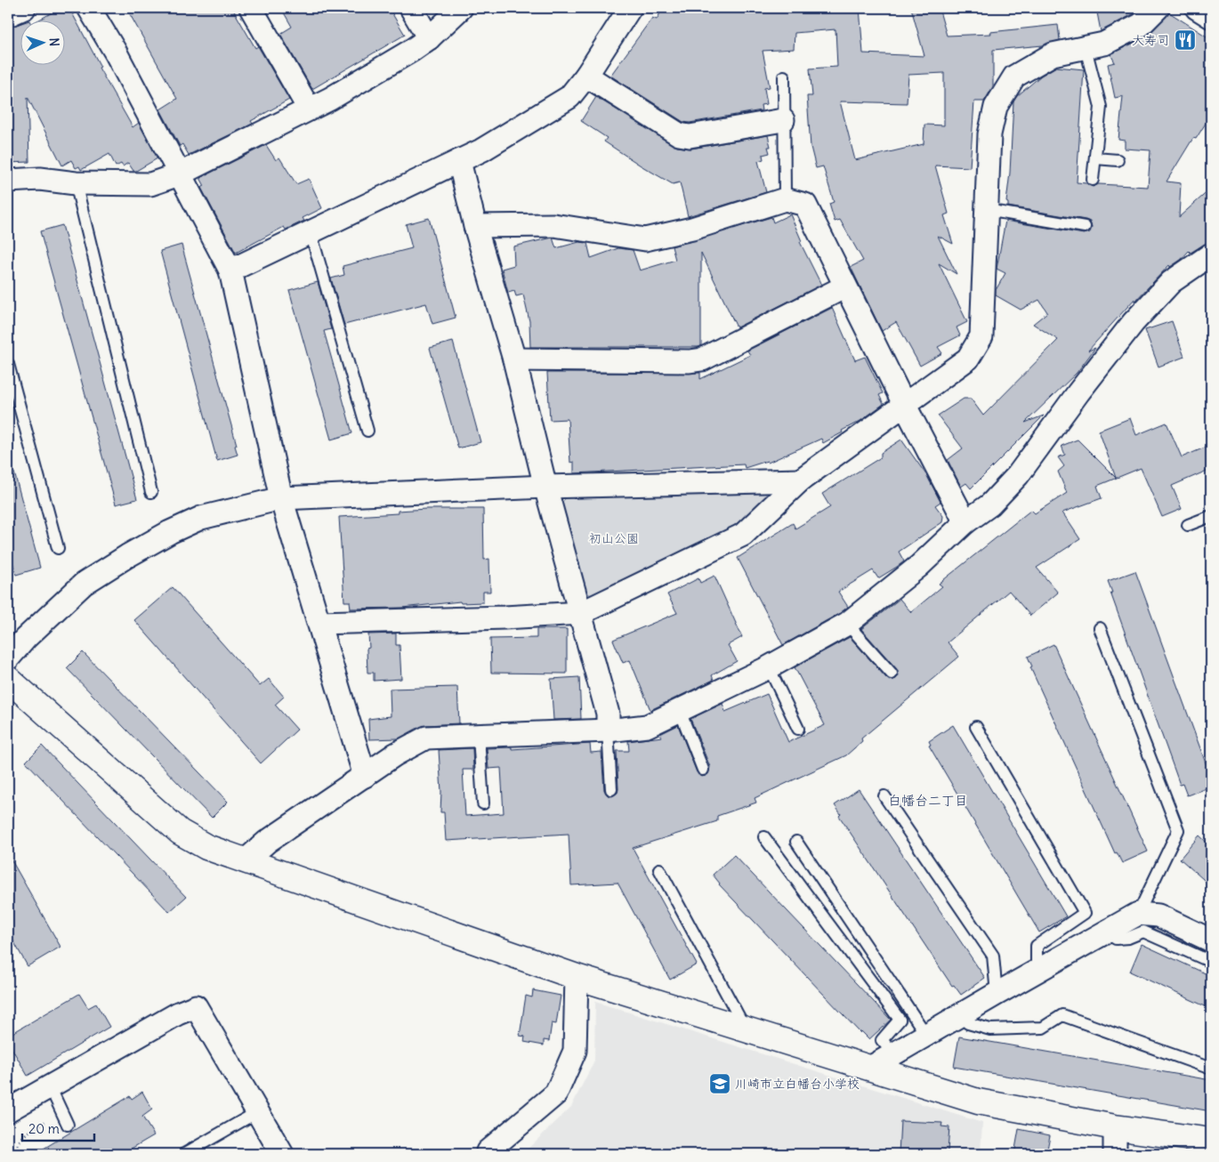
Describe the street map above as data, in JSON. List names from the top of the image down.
{
  "districts": ["白幡台二丁目"],
  "parks": ["初山公園"],
  "places": {
    "restaurant": ["大寿司"],
    "school or university": ["川崎市立白幡台小学校"]
  },
  "scale_bar": "20 m",
  "north": "right"
}
